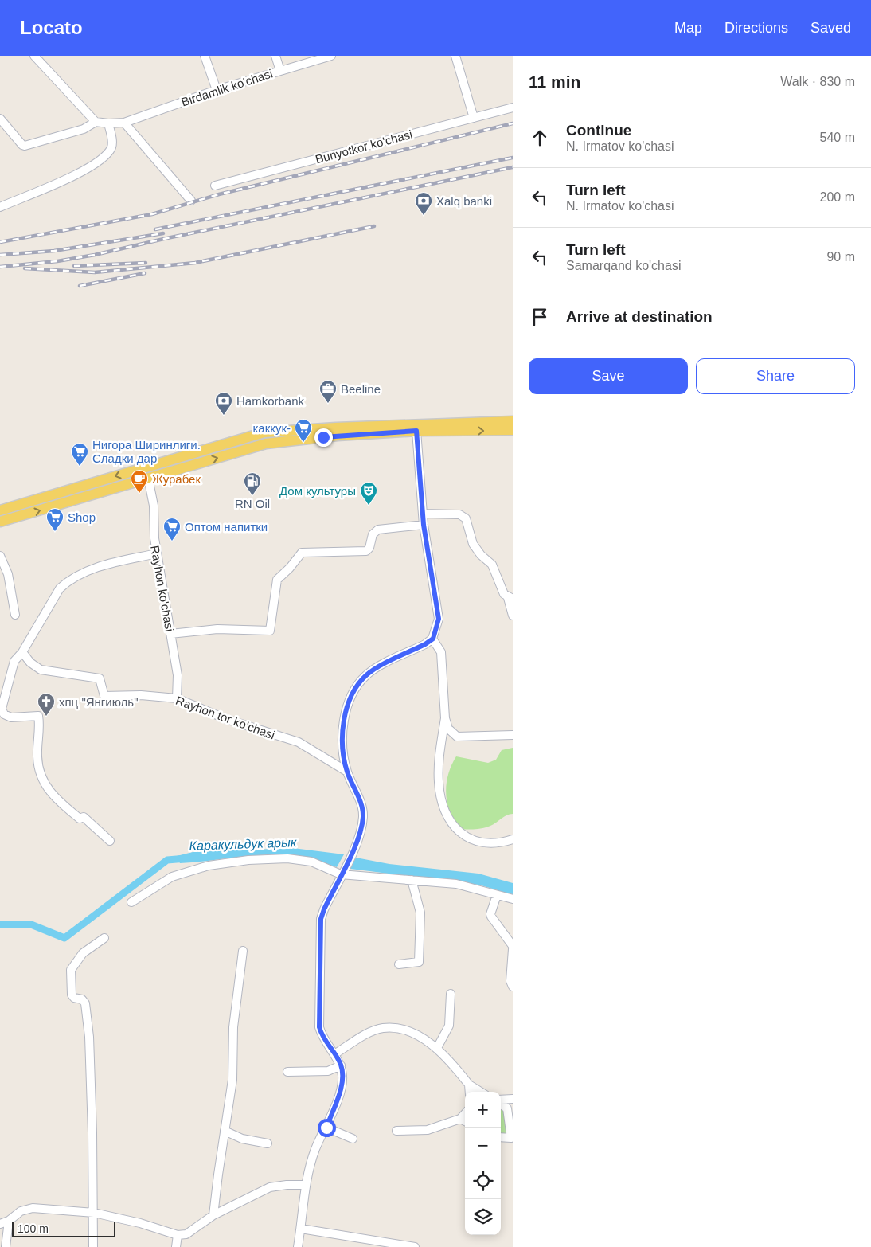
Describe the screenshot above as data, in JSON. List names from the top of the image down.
{
  "streets": {
    "street": [
      "Birdamlik ko'chasi",
      "Bunyotkor ko'chasi",
      "Rayhon ko'chasi",
      "Rayhon tor ko'chasi"
    ]
  },
  "crossings": [
    ["Rayhon ko'chasi", "Rayhon tor ko'chasi"]
  ],
  "water": ["Каракульдук арык"],
  "places": {
    "bank": ["Xalq banki", "Hamkorbank"],
    "office": ["Beeline"],
    "supermarket": [
      "каккук-",
      "Нигора Ширинлиги. Сладки дар",
      "Shop",
      "Оптом напитки"
    ],
    "cafe": ["Журабек"],
    "fuel station": ["RN Oil"],
    "theatre": ["Дом культуры"],
    "church": ["хпц \"Янгиюль\""]
  },
  "scale_bar": "100 m",
  "page": {
    "header": "Locato",
    "nav": ["Map", "Directions", "Saved"],
    "heading": ["11 min", "Walk · 830 m"],
    "list": [
      ["Continue", "N. Irmatov ko'chasi", "540 m"],
      ["Turn left", "N. Irmatov ko'chasi", "200 m"],
      ["Turn left", "Samarqand ko'chasi", "90 m"],
      "Arrive at destination"
    ],
    "buttons": ["Save", "Share"],
    "map_buttons": ["+", "−"],
    "scale": "100 m"
  }
}
